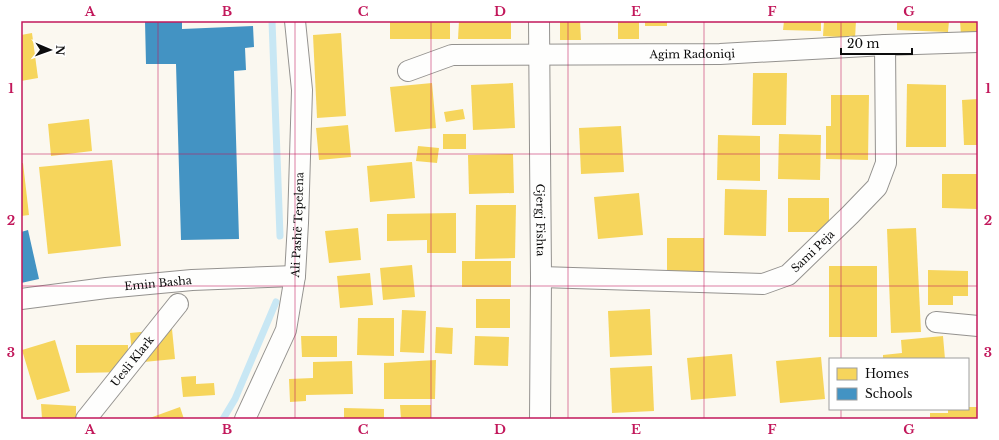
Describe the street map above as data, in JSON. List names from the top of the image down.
{
  "streets": {
    "street": [
      "Agim Radoniqi",
      "Gjergj Fishta",
      "Ali Pashë Tepelena",
      "Sami Peja",
      "Emin Basha",
      "Uesli Klark"
    ]
  },
  "crossings": [
    ["Agim Radoniqi", "Gjergj Fishta"],
    ["Agim Radoniqi", "Sami Peja"],
    ["Gjergj Fishta", "Sami Peja"],
    ["Ali Pashë Tepelena", "Emin Basha"]
  ],
  "legend": ["Homes", "Schools"],
  "scale_bar": "20 m",
  "north": "right",
  "grid": {
    "columns": [
      "A",
      "B",
      "C",
      "D",
      "E",
      "F",
      "G"
    ],
    "rows": ["1", "2", "3"]
  }
}
